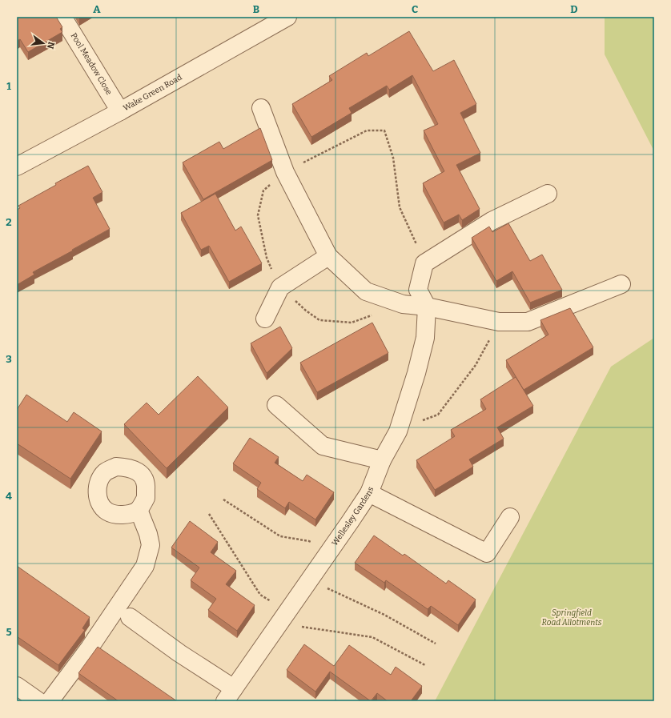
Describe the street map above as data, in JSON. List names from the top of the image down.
{
  "streets": {
    "street": ["Pool Meadow Close", "Wake Green Road", "Wellesley Gardens"]
  },
  "crossings": [
    ["Pool Meadow Close", "Wake Green Road"]
  ],
  "parks": ["Springfield Road Allotments"],
  "north": "right",
  "grid": {
    "columns": [
      "A",
      "B",
      "C",
      "D"
    ],
    "rows": [
      "1",
      "2",
      "3",
      "4",
      "5"
    ]
  }
}
